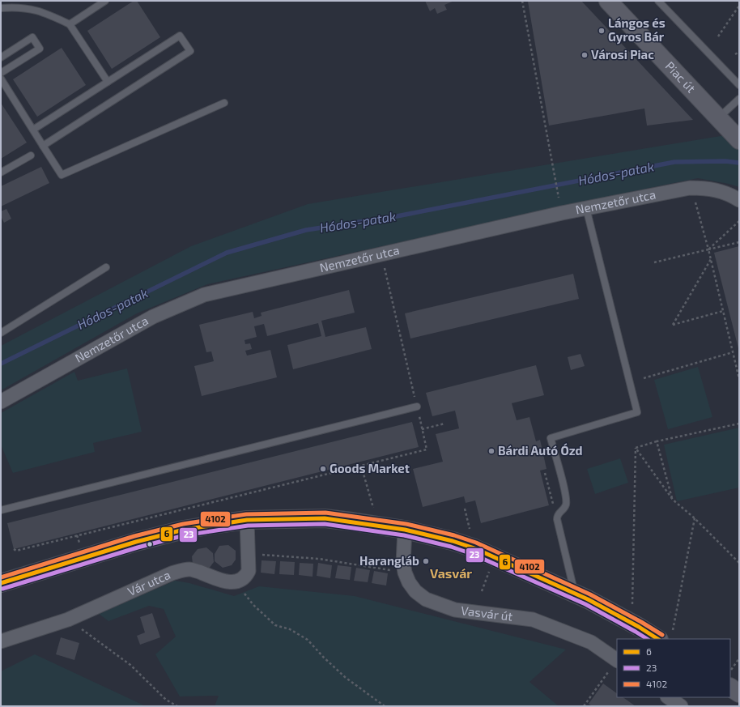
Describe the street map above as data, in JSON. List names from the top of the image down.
{
  "streets": {
    "street": [
      "Piac út",
      "Nemzetőr utca",
      "Vár utca",
      "Vasvár út"
    ]
  },
  "districts": ["Vasvár"],
  "water": ["Hódos-patak"],
  "places": [
    "Lángos és Gyros Bár",
    "Városi Piac",
    "Bárdi Autó Ózd",
    "Goods Market",
    "Harangláb"
  ],
  "lines": ["transit line 4102", "transit line 6", "transit line 23"],
  "legend": ["6", "23", "4102"]
}
